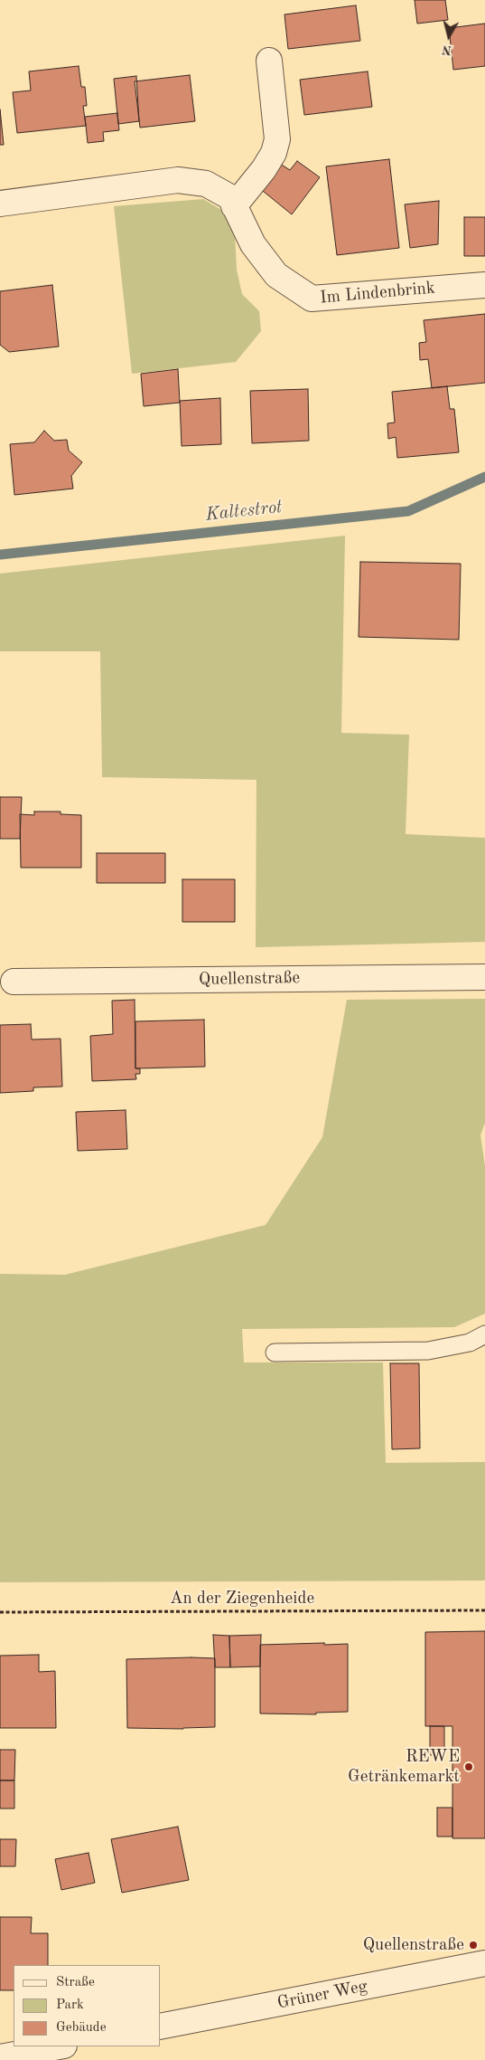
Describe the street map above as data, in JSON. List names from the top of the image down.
{
  "streets": {
    "street": ["Im Lindenbrink", "Quellenstraße", "Grüner Weg"],
    "path": ["An der Ziegenheide"]
  },
  "water": ["Kaltestrot"],
  "places": ["REWE Getränkemarkt", "Quellenstraße"],
  "legend": ["Straße", "Park", "Gebäude"],
  "north": "bottom"
}
